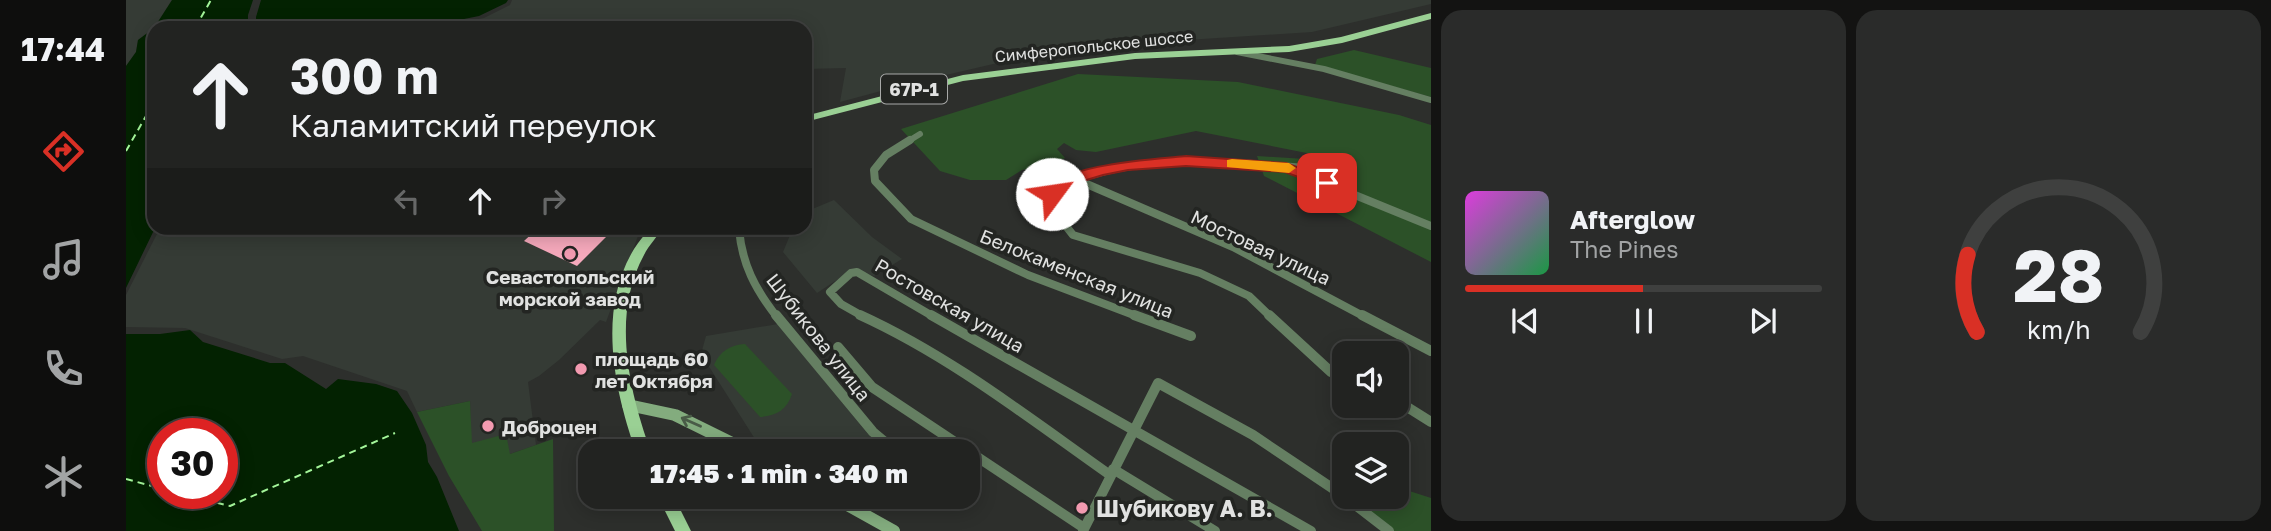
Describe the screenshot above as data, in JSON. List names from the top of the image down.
{
  "streets": {
    "main road": ["Симферопольское шоссе", "67Р-1"],
    "street": [
      "Мостовая улица",
      "Белокаменская улица",
      "Ростовская улица",
      "Шубикова улица"
    ]
  },
  "places": [
    "Севастопольский морской завод",
    "площадь 60 лет Октября",
    "Доброцен",
    "Шубикову А. В."
  ],
  "page": {
    "tabs": "17:44",
    "turn": ["300 m", "Каламитский переулок"],
    "song": ["Afterglow", "The Pines"],
    "limit": "30",
    "trip": "17:45 · 1 min · 340 m",
    "gauge": ["28", "km/h"]
  }
}
